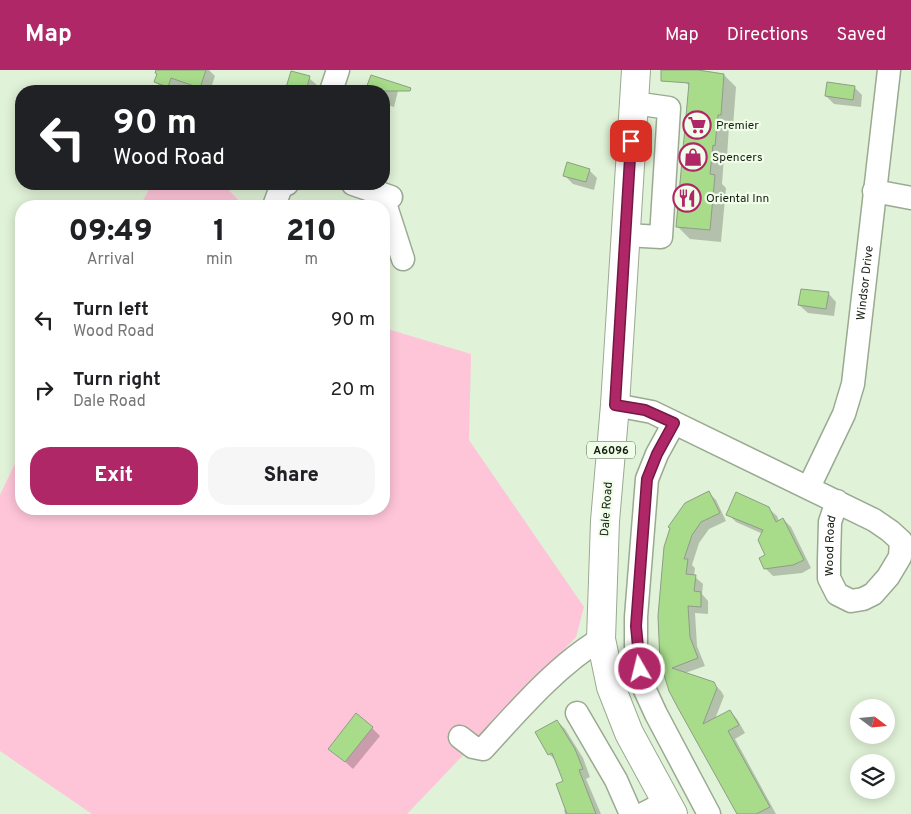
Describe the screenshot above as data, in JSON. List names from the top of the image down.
{
  "streets": {
    "main road": ["A6096", "Dale Road"],
    "street": ["Windsor Drive", "Wood Road"]
  },
  "crossings": [
    ["Windsor Drive", "Wood Road"],
    ["Dale Road", "Wood Road"]
  ],
  "places": {
    "supermarket": ["Premier"],
    "shop": ["Spencers"],
    "restaurant": ["Oriental Inn"]
  },
  "north": "right",
  "page": {
    "header": "Map",
    "nav": ["Map", "Directions", "Saved"],
    "turn": ["90 m", "Wood Road"],
    "eta": [
      "09:49",
      "Arrival",
      "1",
      "min",
      "210",
      "m"
    ],
    "list": [
      {
        "name": "Turn left",
        "note": "Wood Road",
        "value": "90 m"
      },
      {
        "name": "Turn right",
        "note": "Dale Road",
        "value": "20 m"
      }
    ],
    "buttons": ["Exit", "Share"]
  }
}
